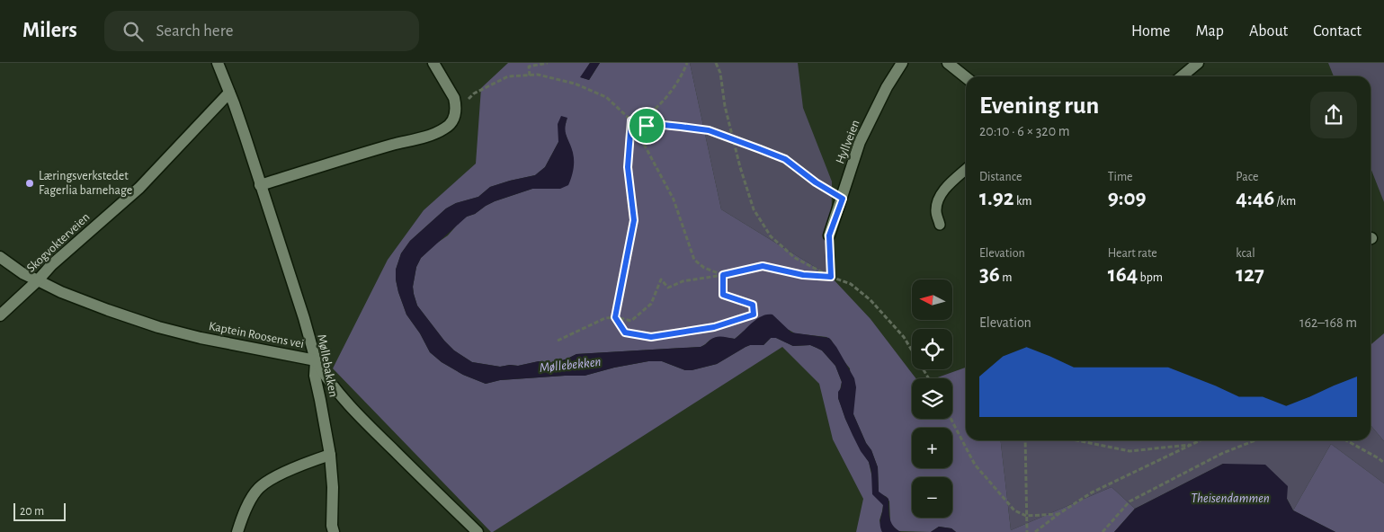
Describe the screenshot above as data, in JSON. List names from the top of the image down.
{
  "streets": {
    "street": [
      "Hyllveien",
      "Skogvokterveien",
      "Kaptein Roosens vei",
      "Møllebakken"
    ]
  },
  "crossings": [
    ["Skogvokterveien", "Kaptein Roosens vei"],
    ["Skogvokterveien", "Møllebakken"],
    ["Kaptein Roosens vei", "Møllebakken"]
  ],
  "water": ["Møllebekken", "Theisendammen"],
  "places": ["Læringsverkstedet Fagerlia barnehage"],
  "scale_bar": "20 m",
  "north": "left",
  "page": {
    "header": "Milers",
    "search": "Search here",
    "nav": [
      "Home",
      "Map",
      "About",
      "Contact"
    ],
    "heading": ["Evening run", "20:10 · 6 × 320 m"],
    "stats": [
      ["Distance", "1.92 km"],
      ["Time", "9:09"],
      ["Pace", "4:46 /km"],
      ["Elevation", "36 m"],
      ["Heart rate", "164 bpm"],
      ["kcal", "127"]
    ],
    "map_buttons": ["+", "−"],
    "chart": ["Elevation", "162–168 m"],
    "scale": "20 m"
  }
}
